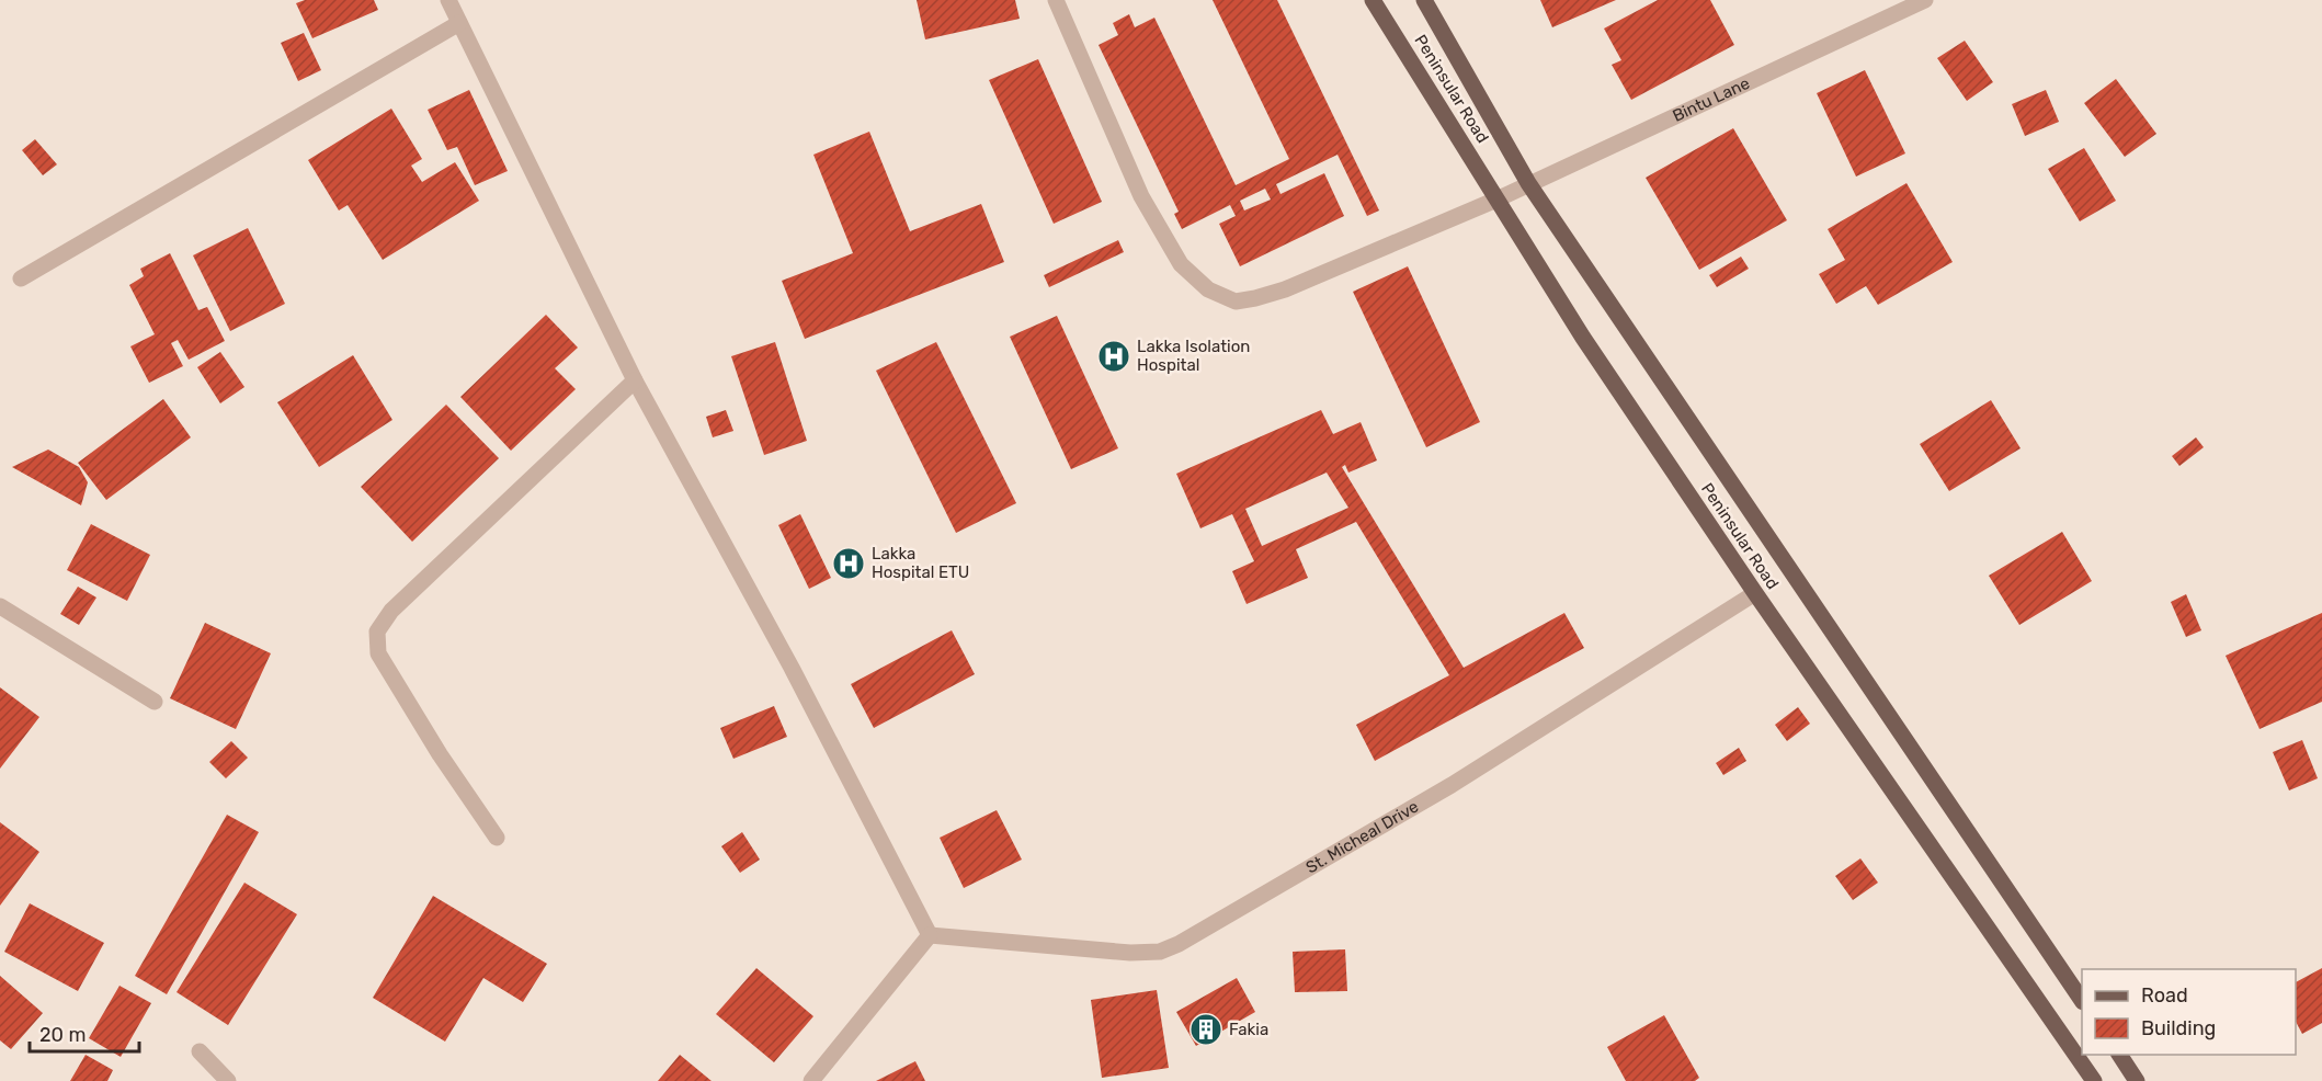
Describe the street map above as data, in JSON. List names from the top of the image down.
{
  "streets": {
    "main road": ["Peninsular Road"],
    "street": ["Bintu Lane", "St. Micheal Drive"]
  },
  "crossings": [
    ["Peninsular Road", "Bintu Lane"],
    ["Peninsular Road", "St. Micheal Drive"]
  ],
  "places": {
    "hospital": ["Lakka Isolation Hospital", "Lakka Hospital ETU"],
    "building": ["Fakia"]
  },
  "legend": ["Road", "Building"],
  "scale_bar": "20 m"
}
